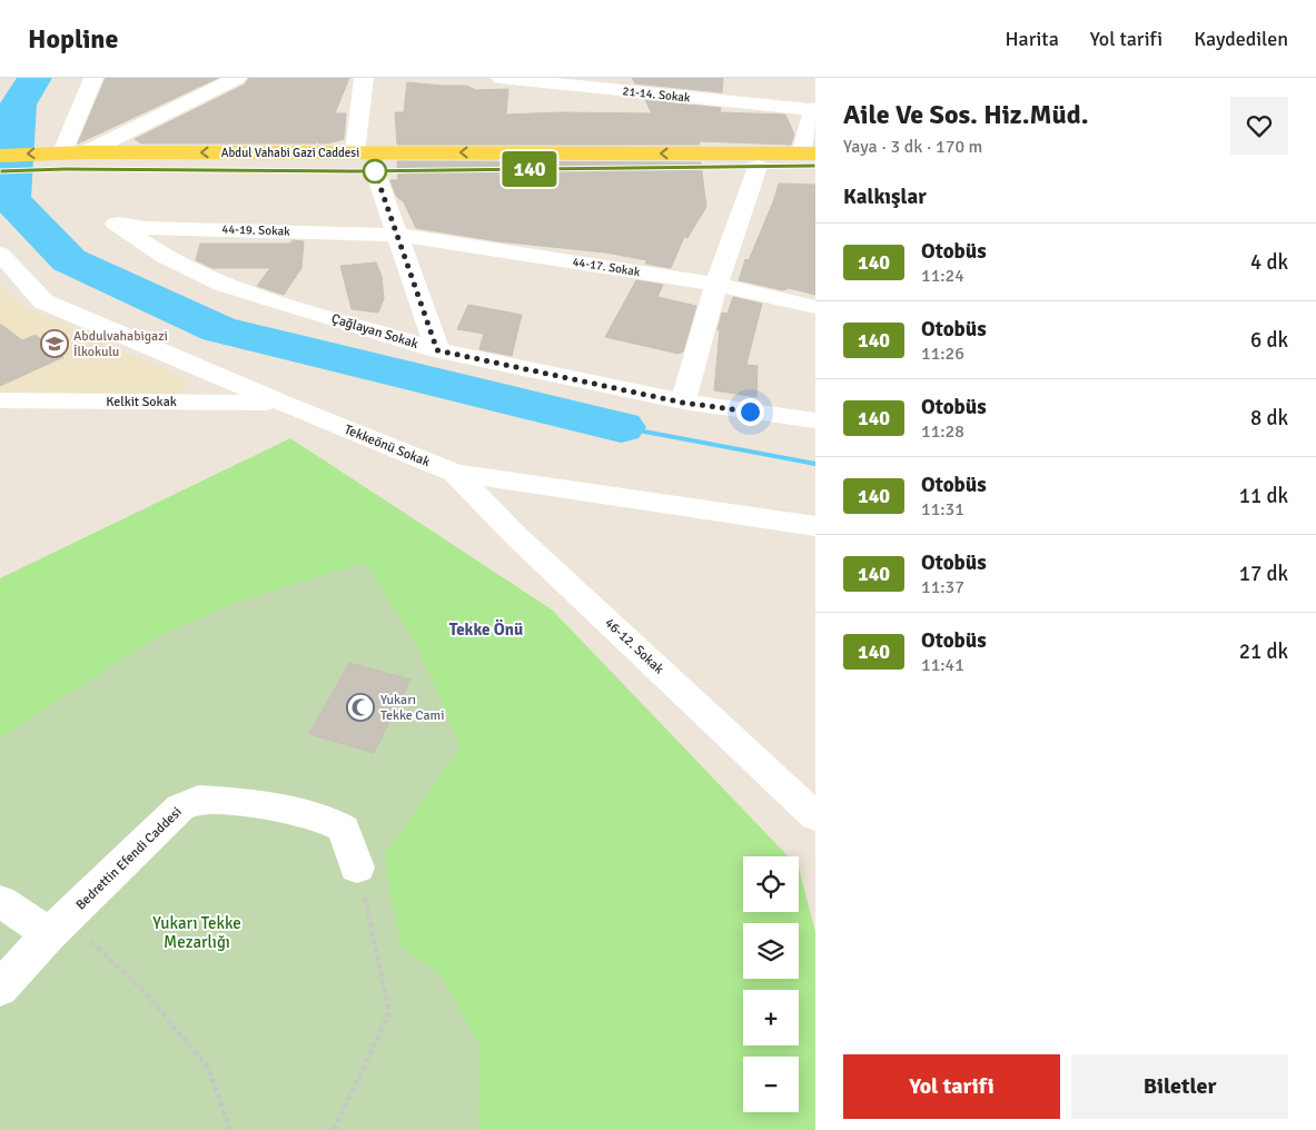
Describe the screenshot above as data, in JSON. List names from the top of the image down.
{
  "streets": {
    "main road": ["Abdul Vahabi Gazi Caddesi"],
    "street": [
      "21-14. Sokak",
      "44-19. Sokak",
      "44-17. Sokak",
      "Çağlayan Sokak",
      "Kelkit Sokak",
      "Tekkeönü Sokak",
      "46-12. Sokak",
      "Bedrettin Efendi Caddesi"
    ]
  },
  "crossings": [
    ["44-19. Sokak", "44-17. Sokak"],
    ["44-19. Sokak", "Çağlayan Sokak"],
    ["Kelkit Sokak", "Tekkeönü Sokak"],
    ["Tekkeönü Sokak", "46-12. Sokak"]
  ],
  "districts": ["Tekke Önü"],
  "parks": ["Yukarı Tekke Mezarlığı"],
  "places": {
    "school or university": ["Abdulvahabigazi İlkokulu"],
    "mosque": ["Yukarı Tekke Cami"]
  },
  "lines": ["bus line 140"],
  "page": {
    "header": "Hopline",
    "nav": ["Harita", "Yol tarifi", "Kaydedilen"],
    "on_map": "140",
    "heading": [
      ["Aile Ve Sos. Hiz.Müd.", "Yaya · 3 dk · 170 m"],
      "Kalkışlar"
    ],
    "list": [
      {
        "mark": "140",
        "name": "Otobüs",
        "note": "11:24",
        "value": "4 dk"
      },
      {
        "mark": "140",
        "name": "Otobüs",
        "note": "11:26",
        "value": "6 dk"
      },
      {
        "mark": "140",
        "name": "Otobüs",
        "note": "11:28",
        "value": "8 dk"
      },
      {
        "mark": "140",
        "name": "Otobüs",
        "note": "11:31",
        "value": "11 dk"
      },
      {
        "mark": "140",
        "name": "Otobüs",
        "note": "11:37",
        "value": "17 dk"
      },
      {
        "mark": "140",
        "name": "Otobüs",
        "note": "11:41",
        "value": "21 dk"
      }
    ],
    "map_buttons": ["+", "−"],
    "buttons": ["Yol tarifi", "Biletler"]
  }
}
